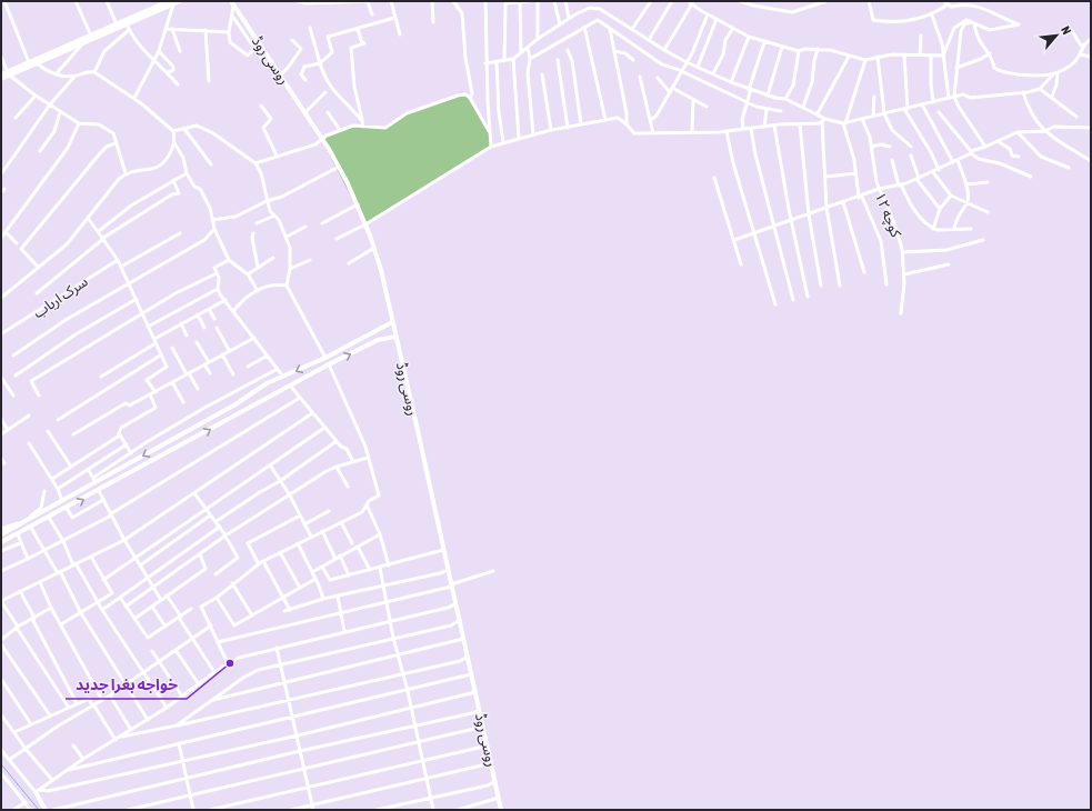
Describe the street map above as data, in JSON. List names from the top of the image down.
{
  "streets": {
    "main road": ["روسی روڈ"],
    "street": ["کوچه ۱۲", "سرک ارباب"]
  },
  "places": ["خواجه بغرا جدید"],
  "north": "top right"
}
